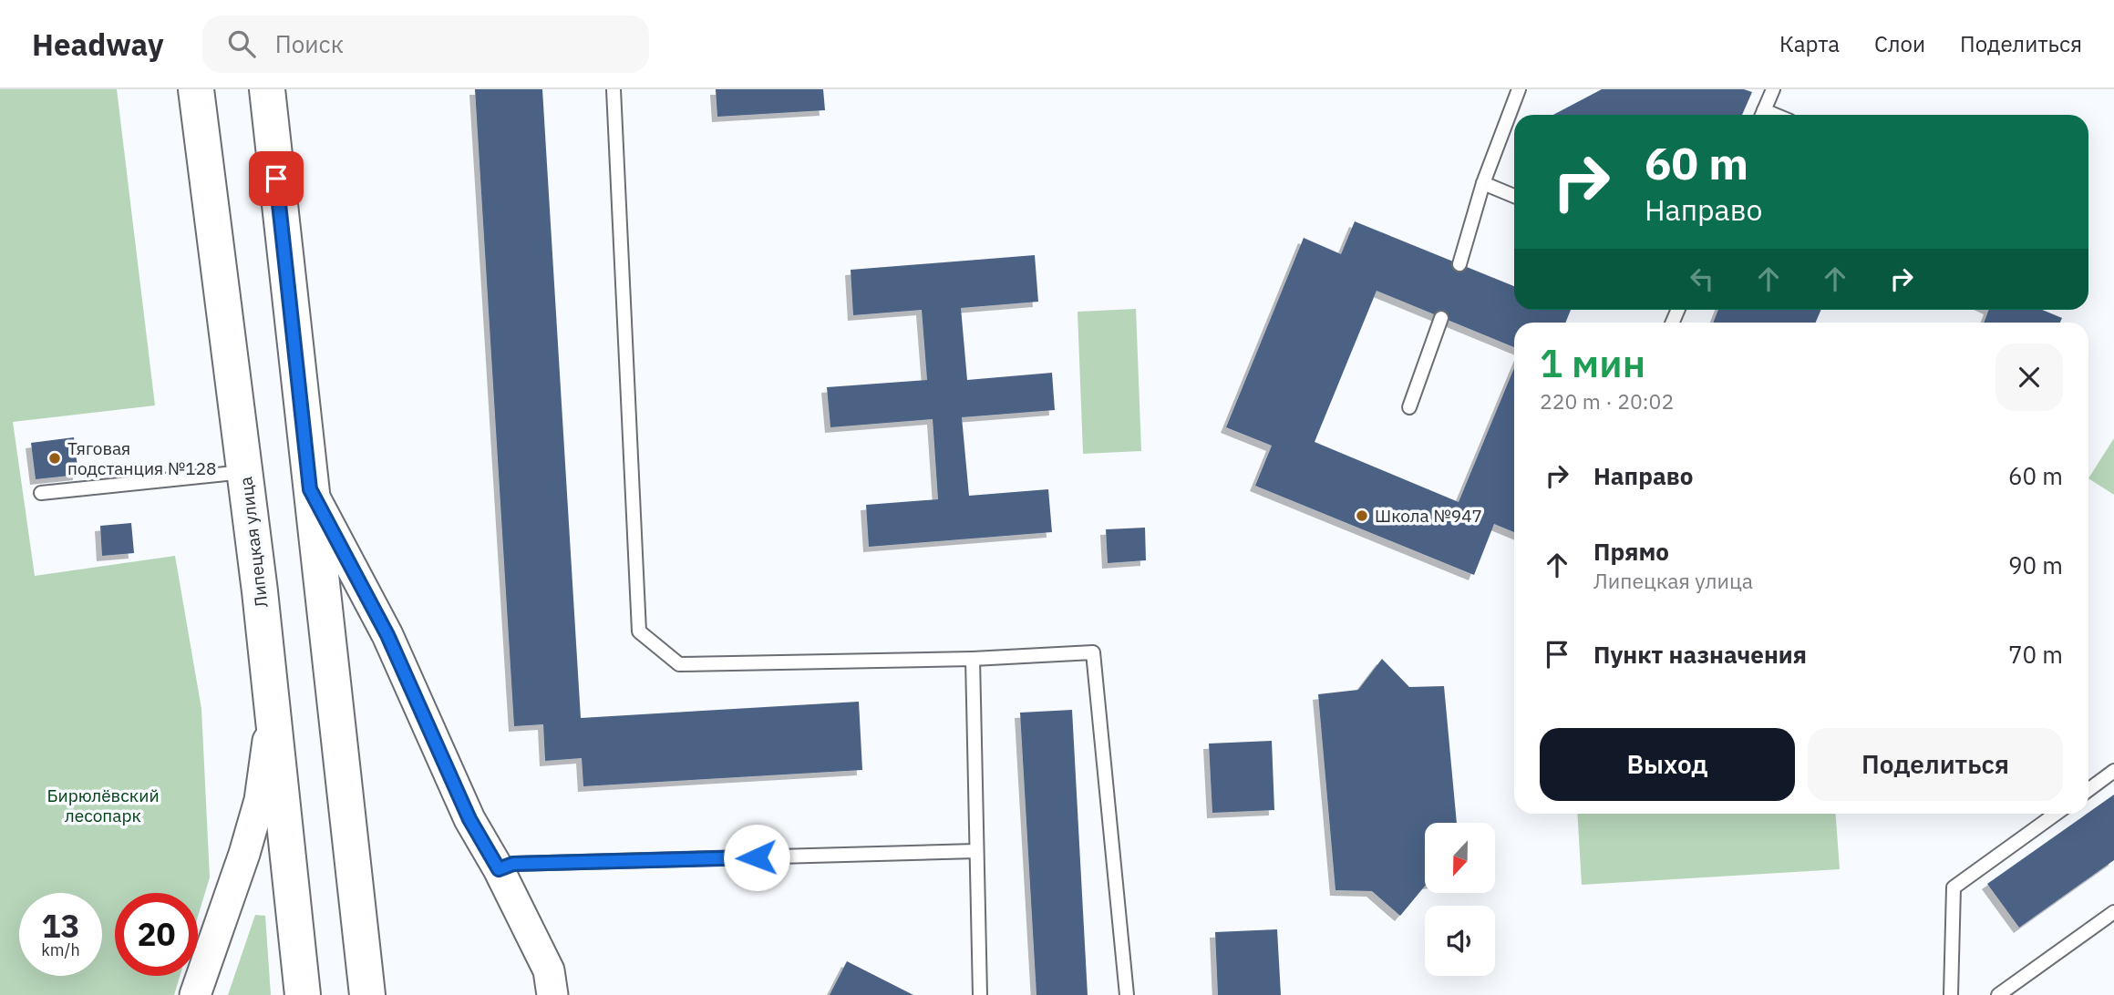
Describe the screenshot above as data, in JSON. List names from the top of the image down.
{
  "streets": {
    "main road": ["Липецкая улица"]
  },
  "parks": ["Бирюлёвский лесопарк"],
  "places": ["Тяговая подстанция №128", "Школа №947"],
  "north": "bottom",
  "page": {
    "header": "Headway",
    "search": "Поиск",
    "nav": ["Карта", "Слои", "Поделиться"],
    "turn": ["60 m", "Направо"],
    "heading": ["1 мин", "220 m · 20:02"],
    "list": [
      {
        "name": "Направо",
        "value": "60 m"
      },
      {
        "name": "Прямо",
        "note": "Липецкая улица",
        "value": "90 m"
      },
      {
        "name": "Пункт назначения",
        "value": "70 m"
      }
    ],
    "buttons": ["Выход", "Поделиться"],
    "speed": "13 km/h",
    "limit": "20"
  }
}
